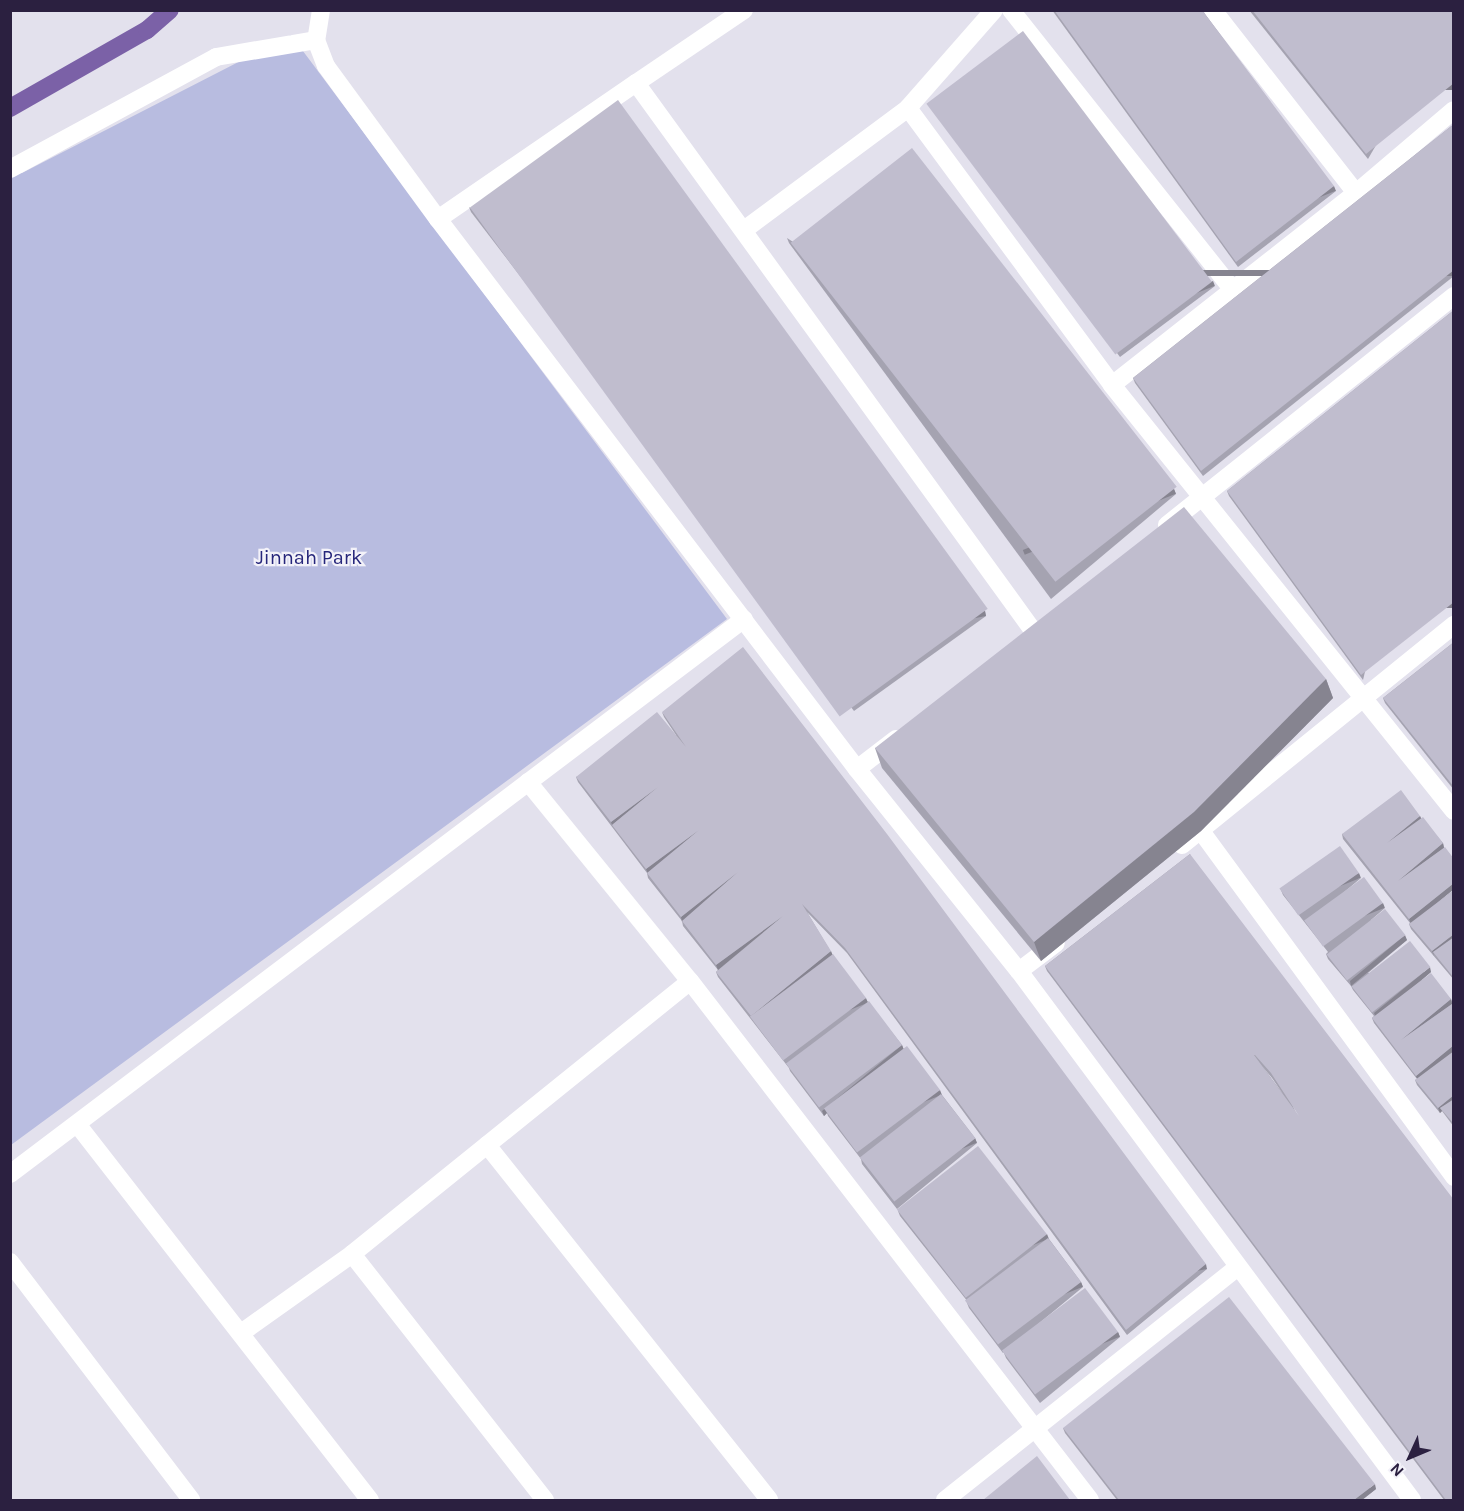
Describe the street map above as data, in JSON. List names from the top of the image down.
{
  "parks": ["Jinnah Park"],
  "north": "bottom left"
}
